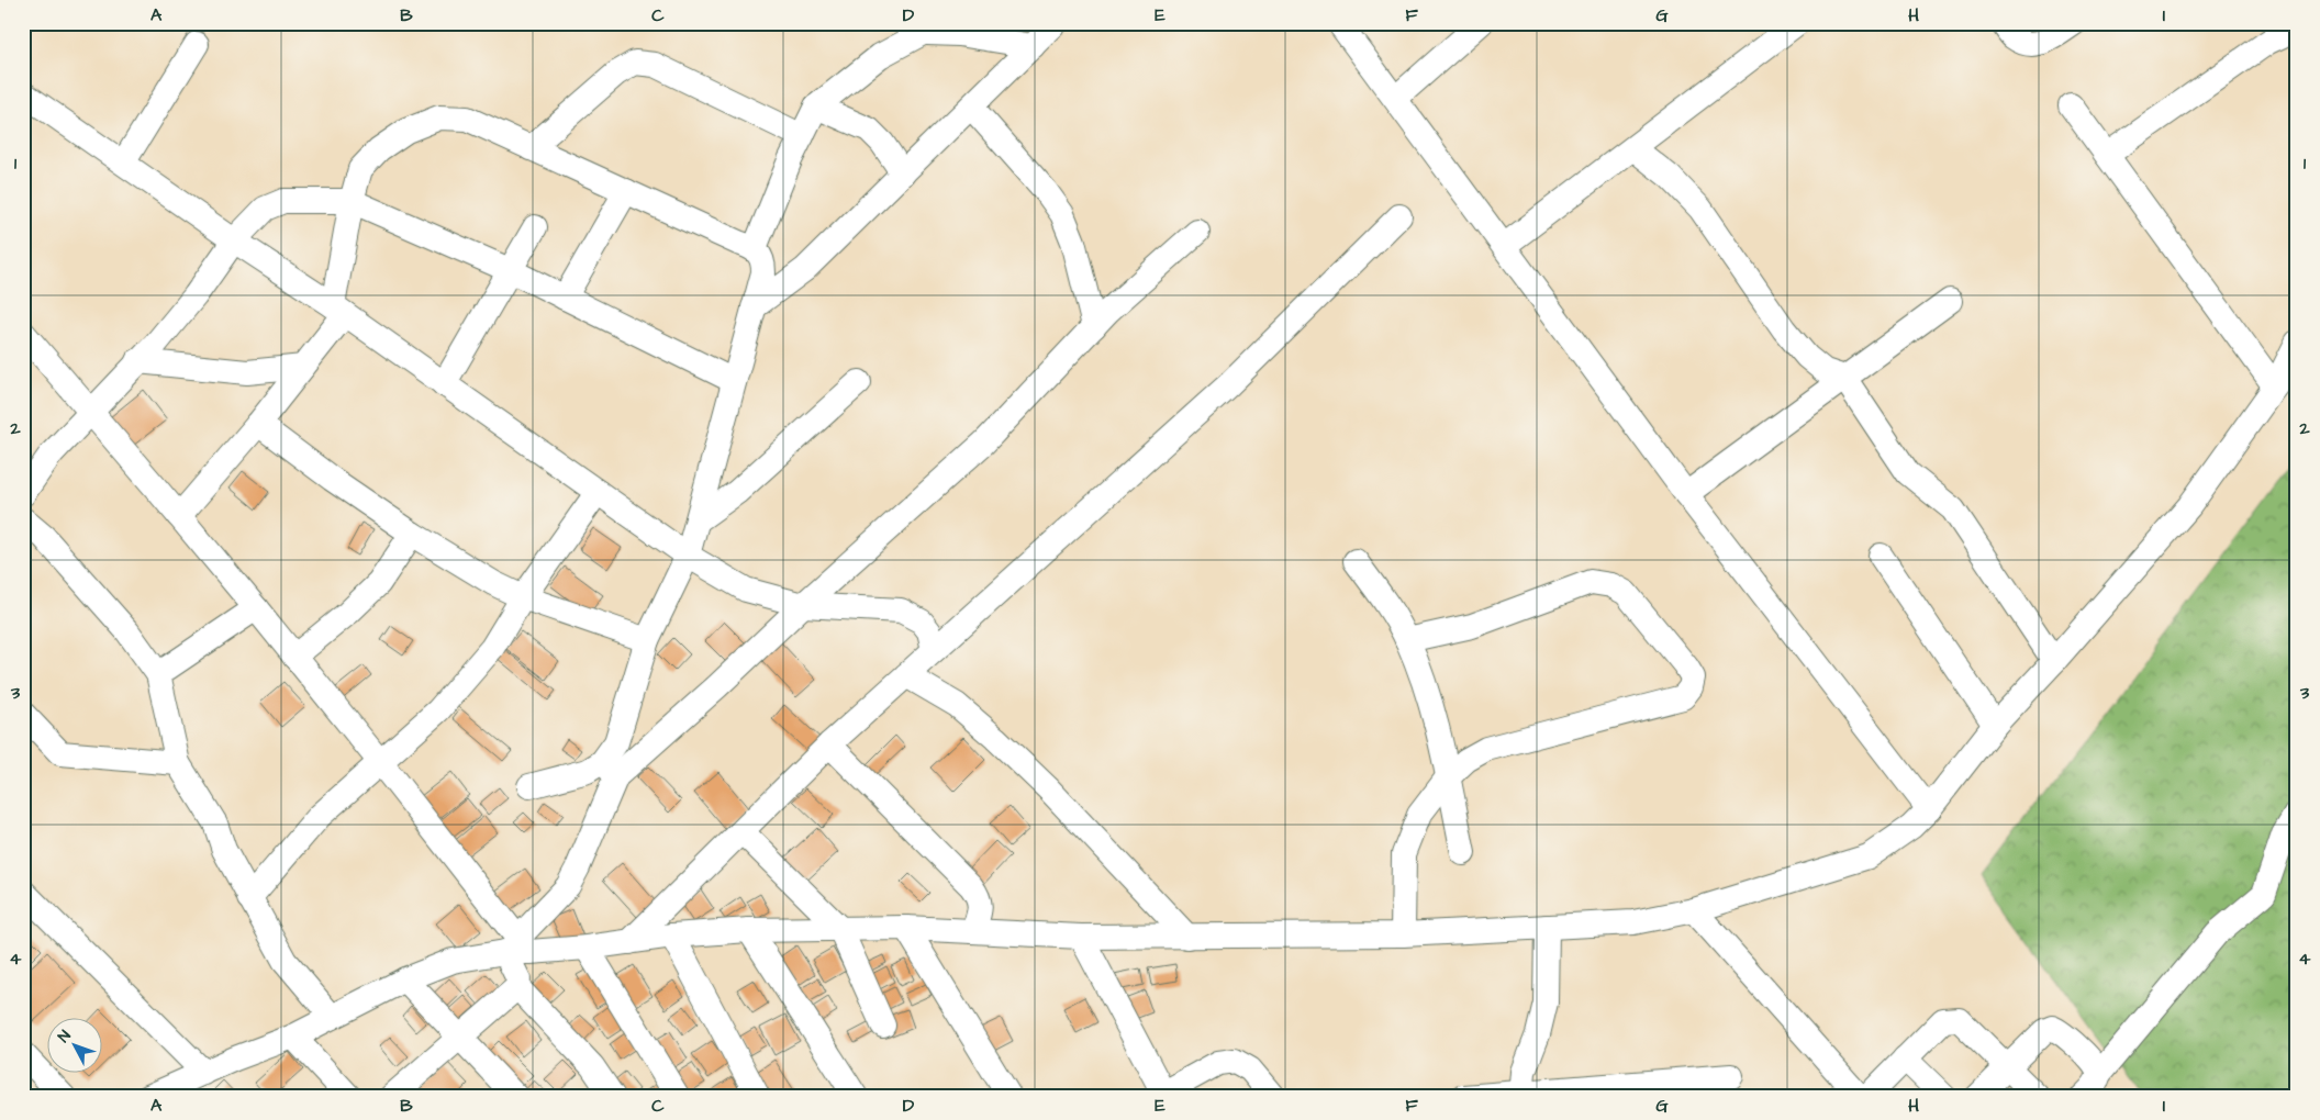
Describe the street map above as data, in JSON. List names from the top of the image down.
{
  "north": "top left",
  "grid": {
    "columns": [
      "A",
      "B",
      "C",
      "D",
      "E",
      "F",
      "G",
      "H",
      "I"
    ],
    "rows": [
      "1",
      "2",
      "3",
      "4"
    ]
  }
}
